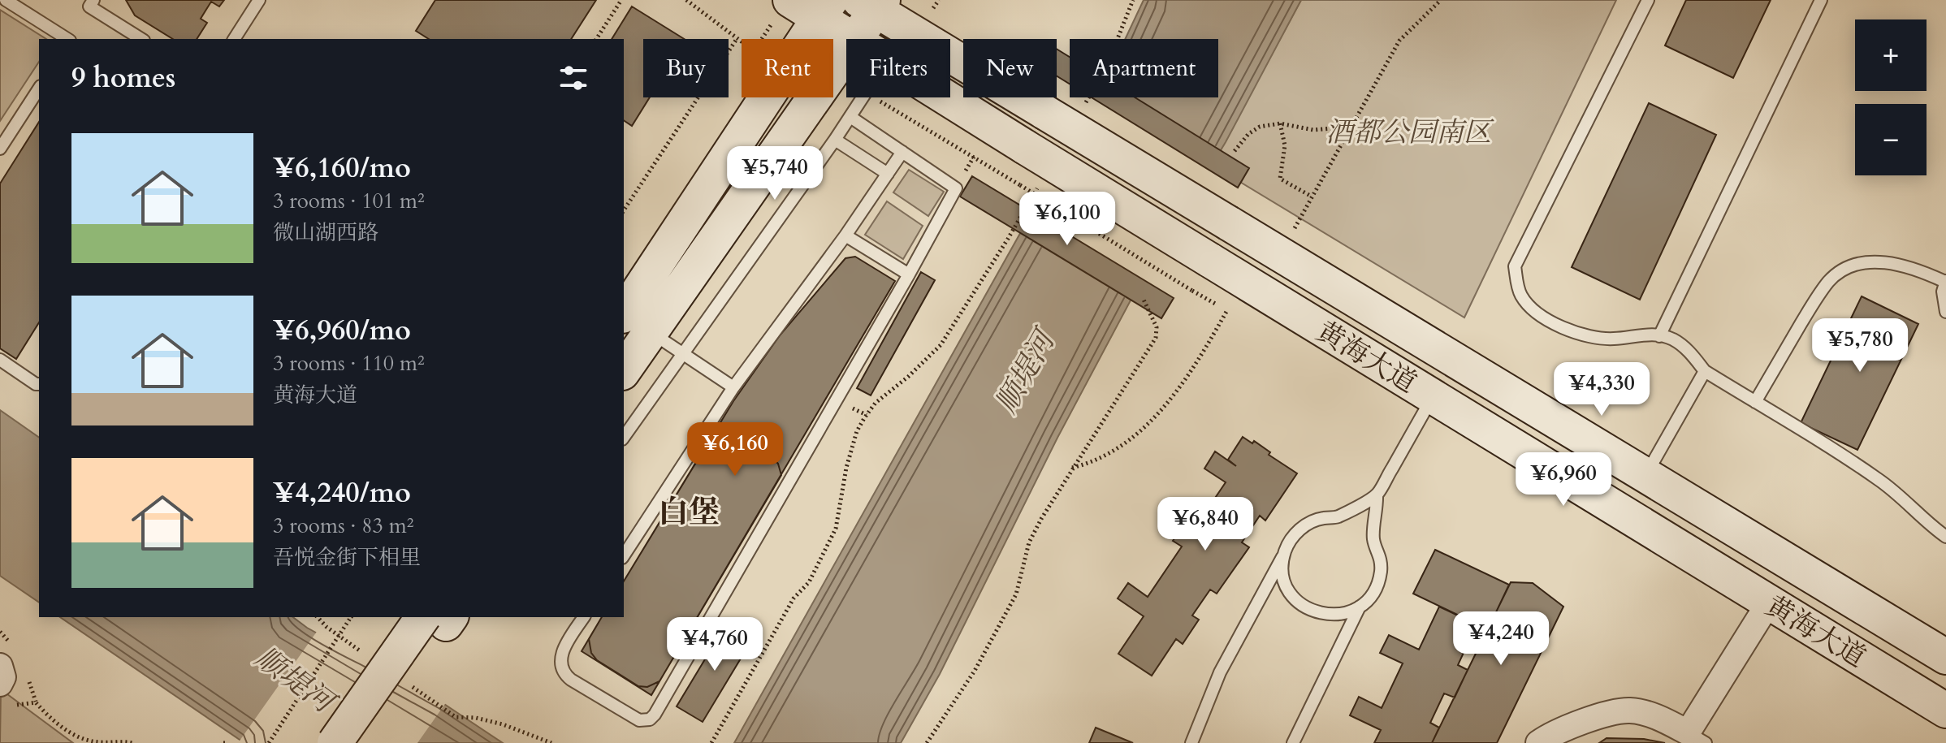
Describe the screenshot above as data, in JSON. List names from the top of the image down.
{
  "streets": {
    "street": ["黄海大道"]
  },
  "districts": ["白堡"],
  "water": ["顺堤河"],
  "parks": ["酒都公园南区"],
  "page": {
    "map_buttons": ["+", "−"],
    "chip": [
      "Buy",
      "Rent",
      "Filters",
      "New",
      "Apartment"
    ],
    "heading": "9 homes",
    "list": [
      {
        "name": "¥6,160/mo",
        "note": "3 rooms · 101 m² · 微山湖西路"
      },
      {
        "name": "¥6,960/mo",
        "note": "3 rooms · 110 m² · 黄海大道"
      },
      {
        "name": "¥4,240/mo",
        "note": "3 rooms · 83 m² · 吾悦金街下相里"
      }
    ],
    "price": [
      "¥5,740",
      "¥6,100",
      "¥5,780",
      "¥4,330",
      "¥6,160",
      "¥6,960",
      "¥6,840",
      "¥4,240",
      "¥4,760"
    ]
  }
}
